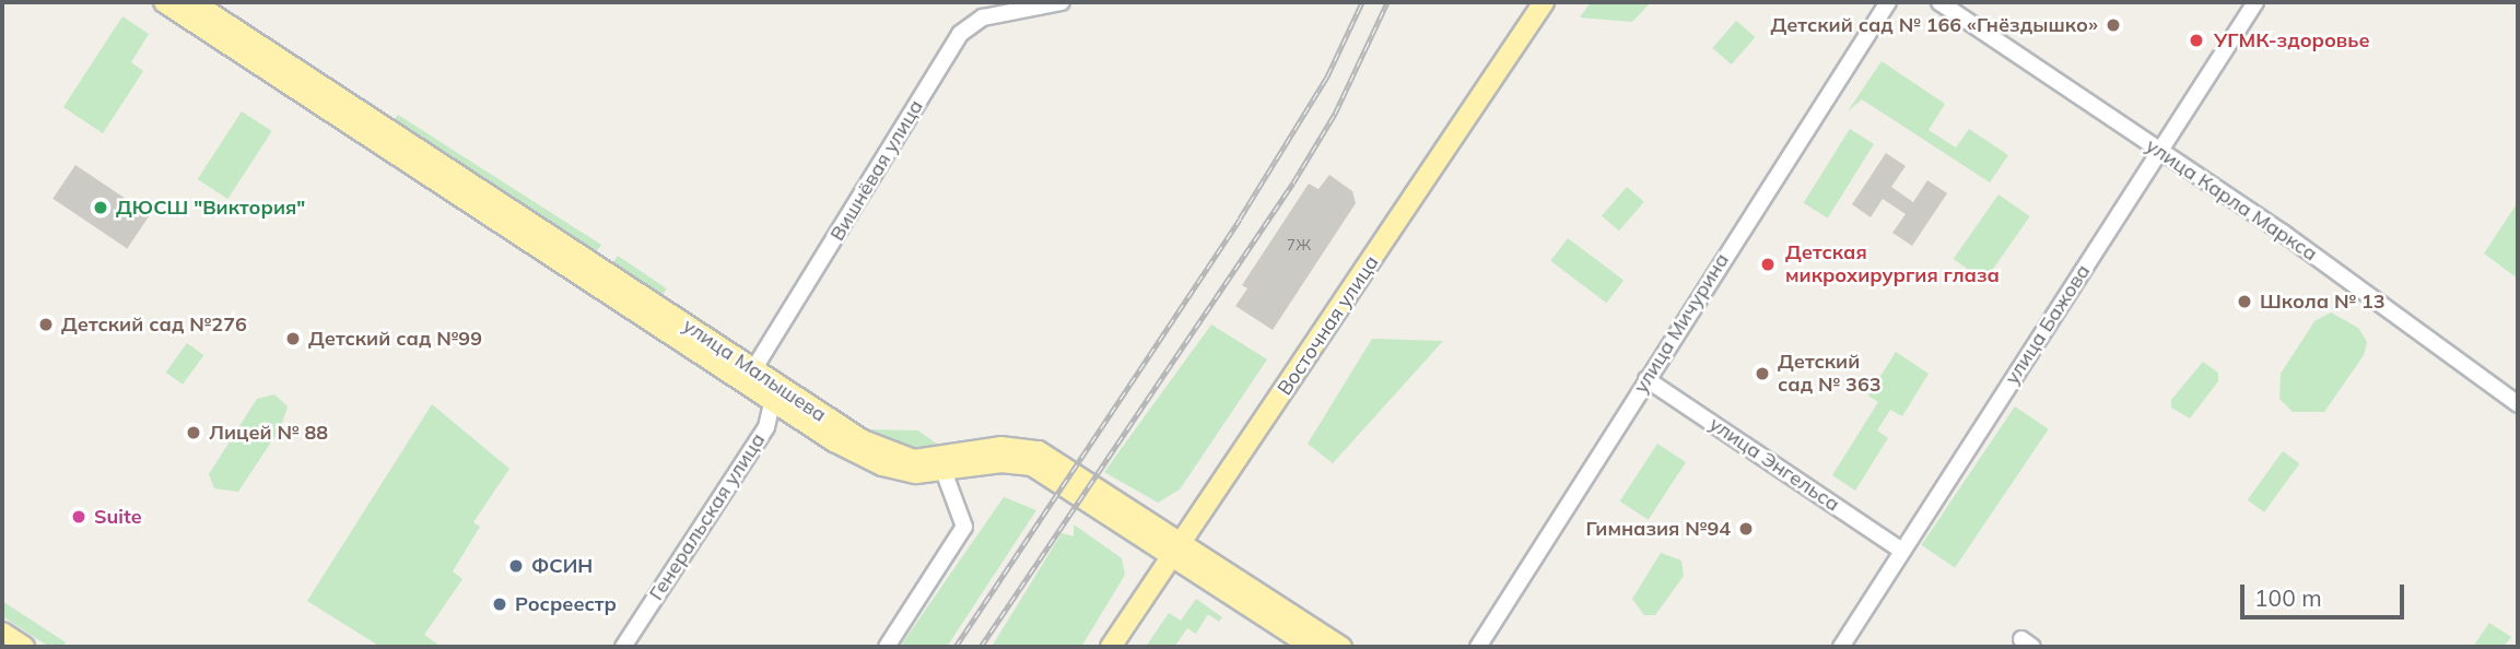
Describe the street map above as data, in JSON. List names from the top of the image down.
{
  "streets": {
    "main road": ["Восточная улица", "улица Малышева"],
    "street": [
      "Вишнёвая улица",
      "улица Карла Маркса",
      "улица Мичурина",
      "улица Бажова",
      "улица Энгельса",
      "Генеральская улица"
    ]
  },
  "crossings": [
    ["Вишнёвая улица", "улица Малышева"],
    ["улица Карла Маркса", "улица Бажова"],
    ["улица Мичурина", "улица Энгельса"],
    ["улица Бажова", "улица Энгельса"],
    ["Восточная улица", "улица Малышева"],
    ["улица Малышева", "Генеральская улица"]
  ],
  "places": [
    "Детский сад № 166 «Гнёздышко»",
    "УГМК-здоровье",
    "ДЮСШ \"Виктория\"",
    "Детская микрохирургия глаза",
    "Школа № 13",
    "Детский сад №276",
    "Детский сад №99",
    "Детский сад № 363",
    "Лицей № 88",
    "Suite",
    "Гимназия №94",
    "ФСИН",
    "Росреестр"
  ],
  "house_numbers": ["7Ж"],
  "scale_bar": "100 m"
}
